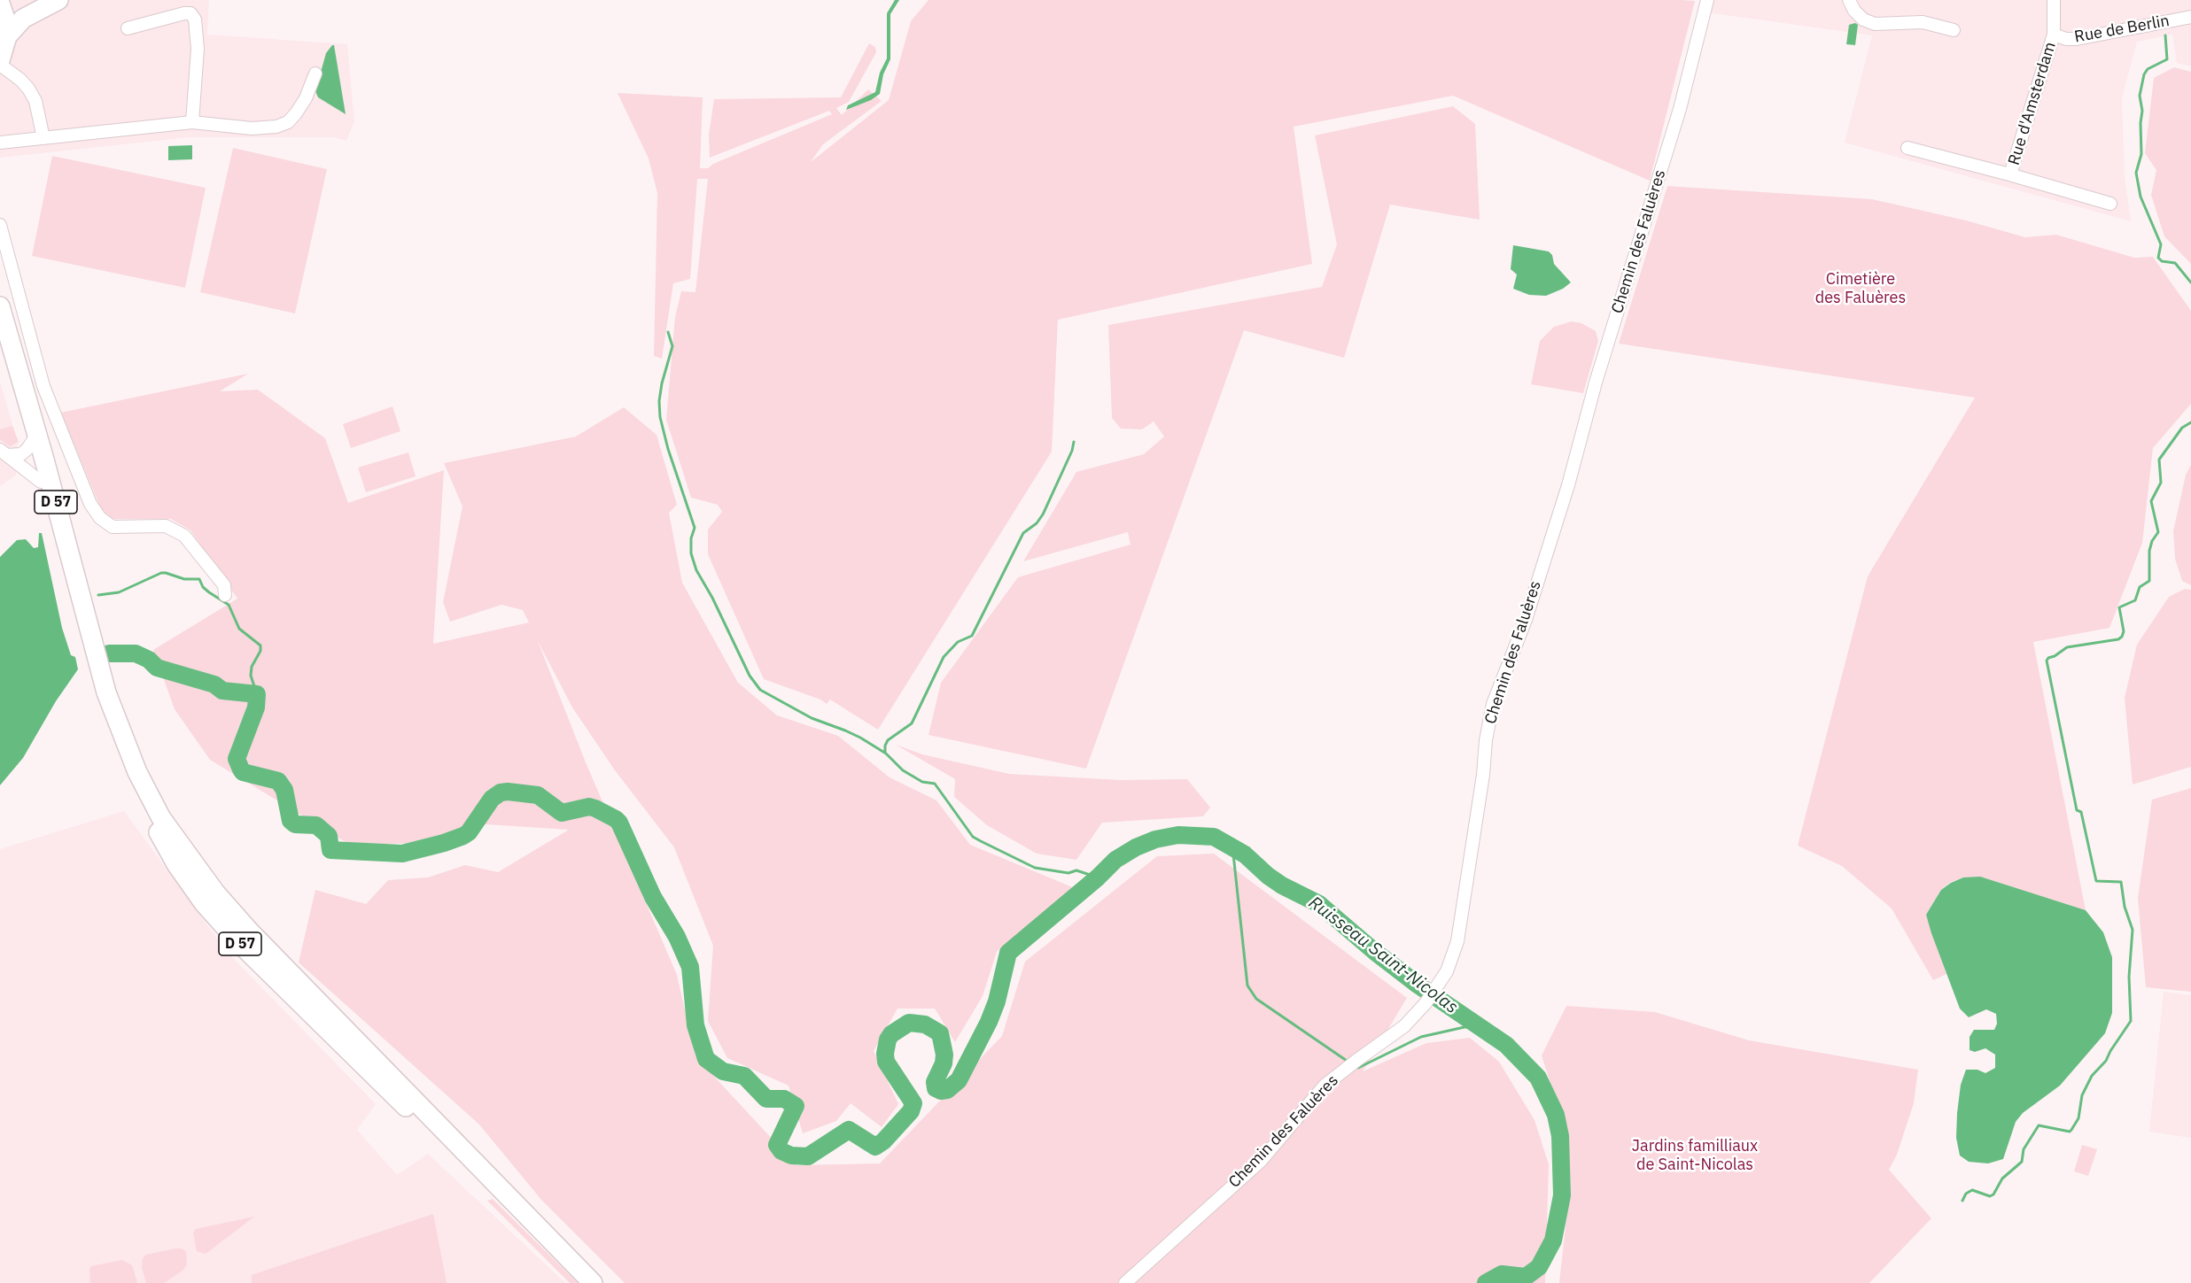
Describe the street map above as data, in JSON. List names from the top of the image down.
{
  "streets": {
    "main road": ["D 57"],
    "street": ["Rue de Berlin", "Rue d'Amsterdam", "Chemin des Faluères"]
  },
  "crossings": [
    ["Rue de Berlin", "Rue d'Amsterdam"]
  ],
  "water": ["Ruisseau Saint-Nicolas"],
  "parks": ["Cimetière des Faluères", "Jardins familliaux de Saint-Nicolas"]
}
